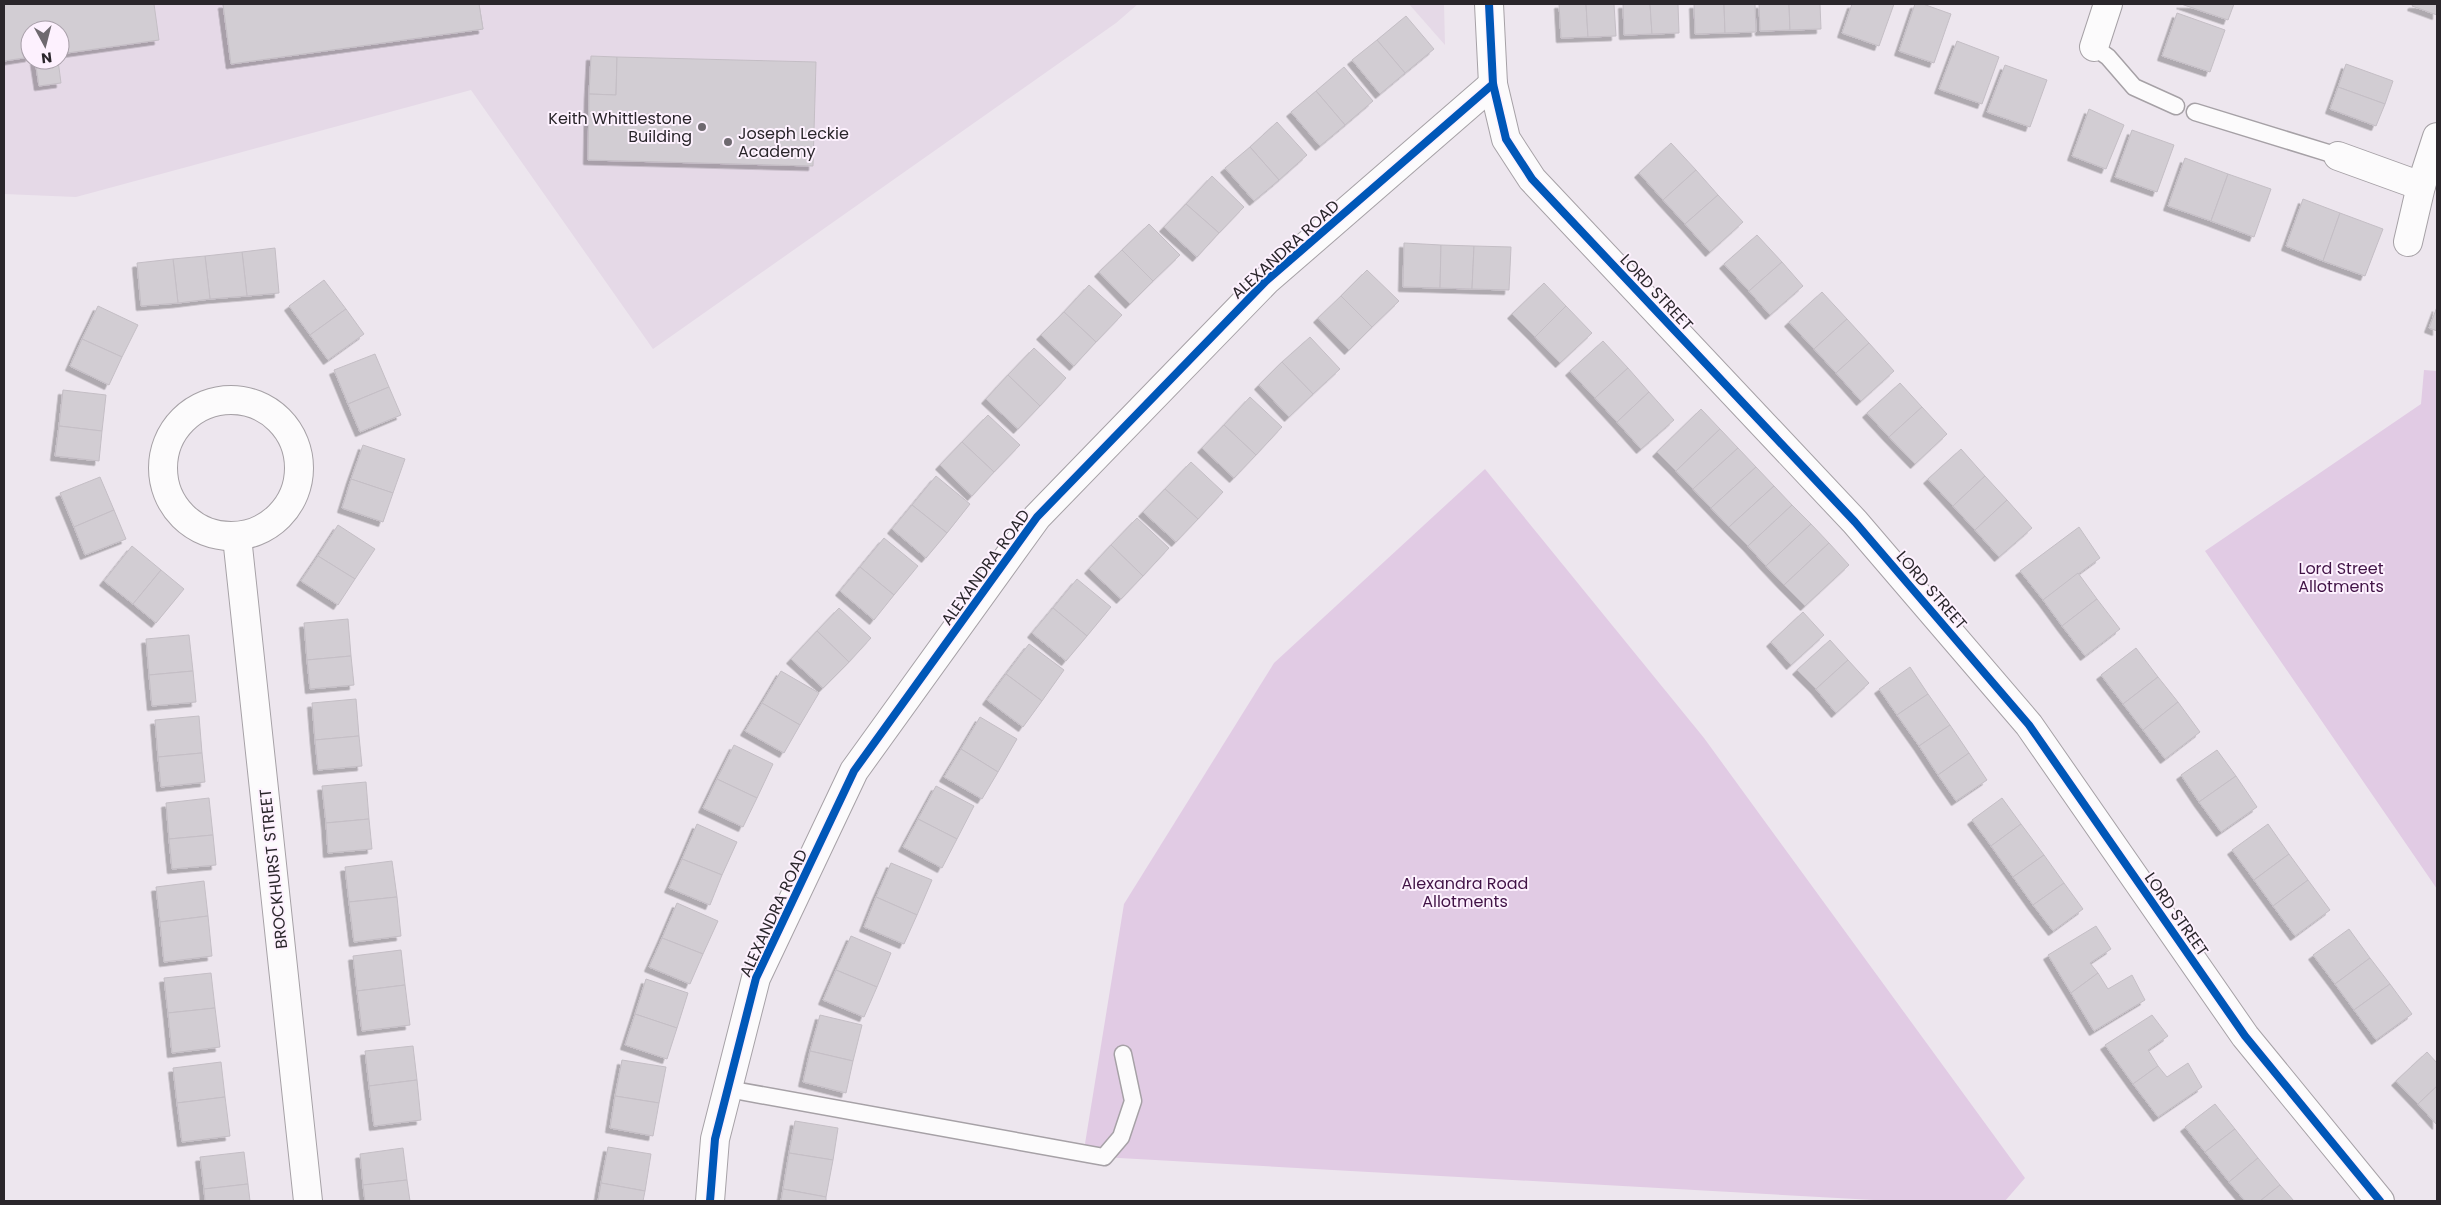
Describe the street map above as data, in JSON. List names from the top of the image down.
{
  "streets": {
    "street": ["ALEXANDRA ROAD", "LORD STREET", "BROCKHURST STREET"]
  },
  "crossings": [
    ["ALEXANDRA ROAD", "LORD STREET"]
  ],
  "parks": ["Lord Street Allotments", "Alexandra Road Allotments"],
  "places": ["Keith Whittlestone Building", "Joseph Leckie Academy"],
  "north": "bottom"
}
